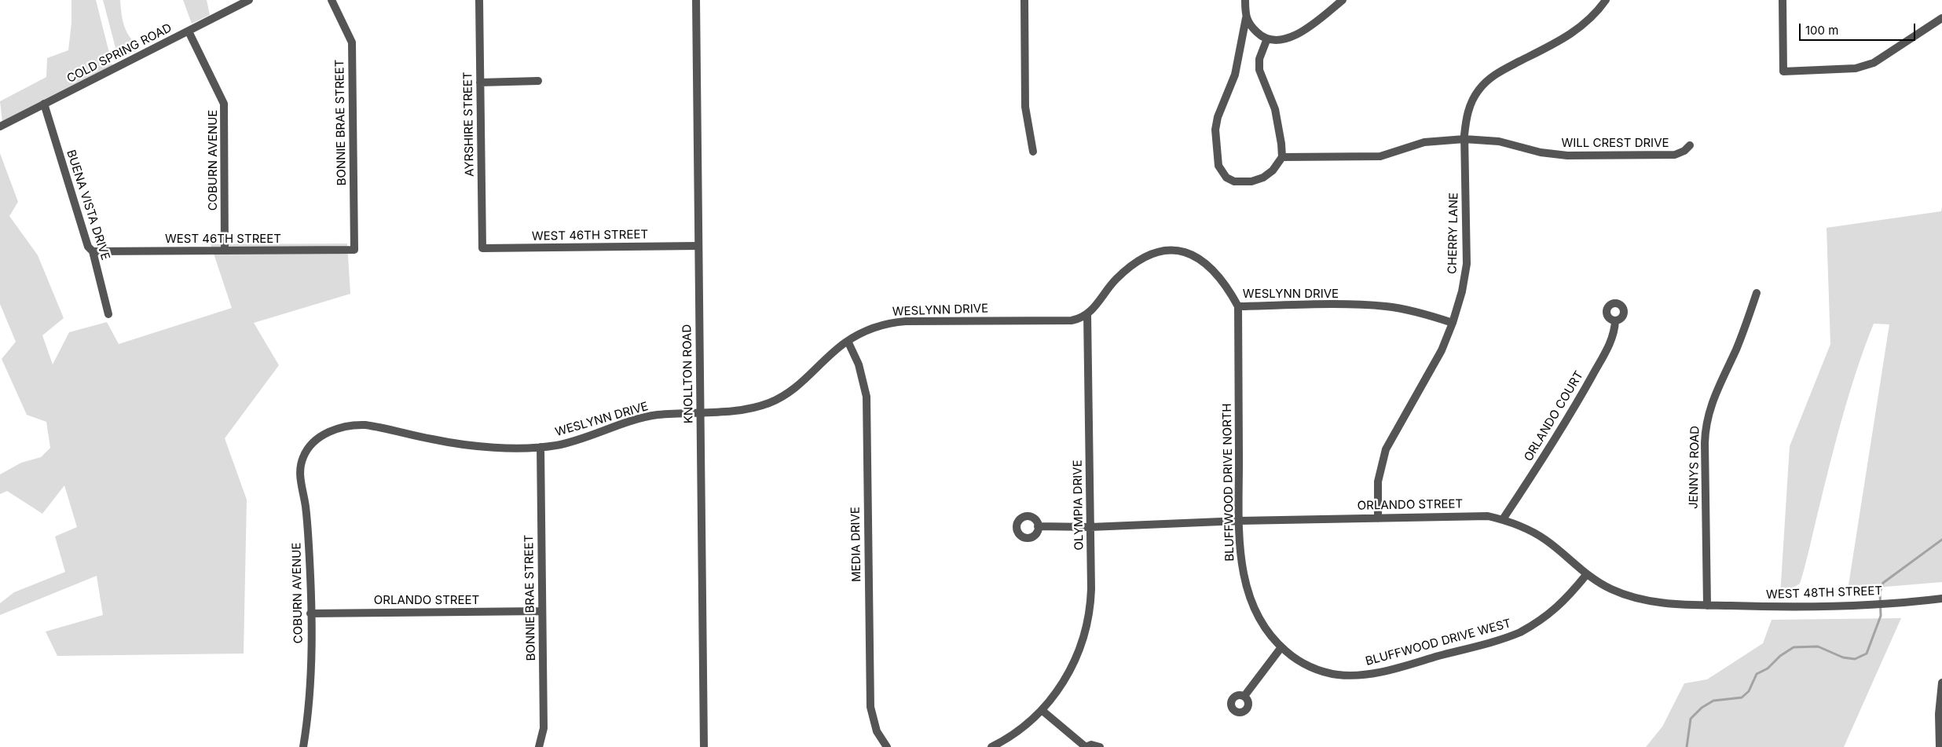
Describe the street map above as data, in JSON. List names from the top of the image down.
{
  "streets": {
    "street": [
      "COLD SPRING ROAD",
      "BONNIE BRAE STREET",
      "AYRSHIRE STREET",
      "WILL CREST DRIVE",
      "COBURN AVENUE",
      "BUENA VISTA DRIVE",
      "CHERRY LANE",
      "WEST 46TH STREET",
      "WESLYNN DRIVE",
      "KNOLLTON ROAD",
      "ORLANDO COURT",
      "JENNYS ROAD",
      "BLUFFWOOD DRIVE NORTH",
      "OLYMPIA DRIVE",
      "ORLANDO STREET",
      "MEDIA DRIVE",
      "WEST 48TH STREET",
      "BLUFFWOOD DRIVE WEST"
    ]
  },
  "crossings": [
    ["COLD SPRING ROAD", "COBURN AVENUE"],
    ["COLD SPRING ROAD", "BUENA VISTA DRIVE"],
    ["BONNIE BRAE STREET", "WEST 46TH STREET"],
    ["BONNIE BRAE STREET", "WESLYNN DRIVE"],
    ["BONNIE BRAE STREET", "ORLANDO STREET"],
    ["AYRSHIRE STREET", "WEST 46TH STREET"],
    ["WILL CREST DRIVE", "CHERRY LANE"],
    ["COBURN AVENUE", "WEST 46TH STREET"],
    ["COBURN AVENUE", "WESLYNN DRIVE"],
    ["COBURN AVENUE", "ORLANDO STREET"],
    ["BUENA VISTA DRIVE", "WEST 46TH STREET"],
    ["CHERRY LANE", "WESLYNN DRIVE"],
    ["CHERRY LANE", "ORLANDO STREET"],
    ["WEST 46TH STREET", "KNOLLTON ROAD"],
    ["WESLYNN DRIVE", "KNOLLTON ROAD"],
    ["WESLYNN DRIVE", "BLUFFWOOD DRIVE NORTH"],
    ["WESLYNN DRIVE", "OLYMPIA DRIVE"],
    ["WESLYNN DRIVE", "MEDIA DRIVE"],
    ["ORLANDO COURT", "ORLANDO STREET"],
    ["JENNYS ROAD", "ORLANDO STREET"],
    ["JENNYS ROAD", "WEST 48TH STREET"],
    ["BLUFFWOOD DRIVE NORTH", "ORLANDO STREET"],
    ["BLUFFWOOD DRIVE NORTH", "BLUFFWOOD DRIVE WEST"],
    ["OLYMPIA DRIVE", "ORLANDO STREET"],
    ["ORLANDO STREET", "WEST 48TH STREET"],
    ["ORLANDO STREET", "BLUFFWOOD DRIVE WEST"]
  ],
  "scale_bar": "100 m"
}
